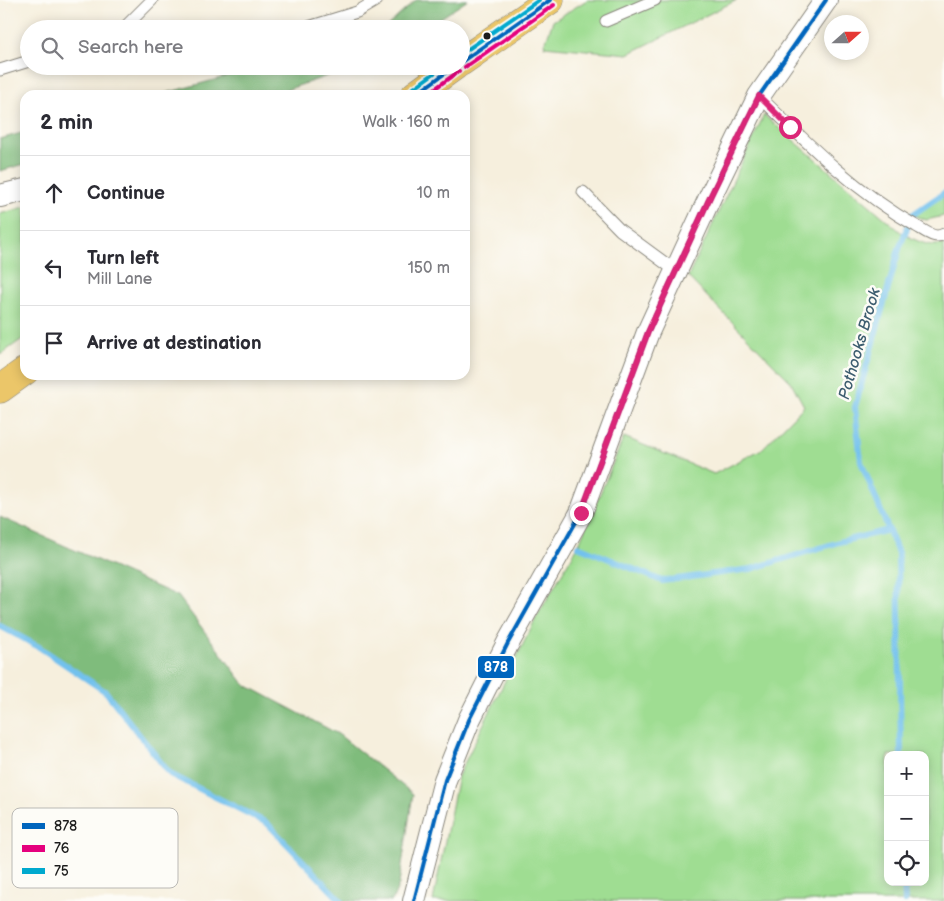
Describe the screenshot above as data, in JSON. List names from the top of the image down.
{
  "water": ["Pothooks Brook"],
  "lines": ["transit line 878", "transit line 75", "transit line 76"],
  "legend": ["878", "76", "75"],
  "north": "right",
  "page": {
    "search": "Search here",
    "heading": ["2 min", "Walk · 160 m"],
    "list": [
      ["Continue", "10 m"],
      ["Turn left", "Mill Lane", "150 m"],
      "Arrive at destination"
    ],
    "map_buttons": ["+", "−"]
  }
}
